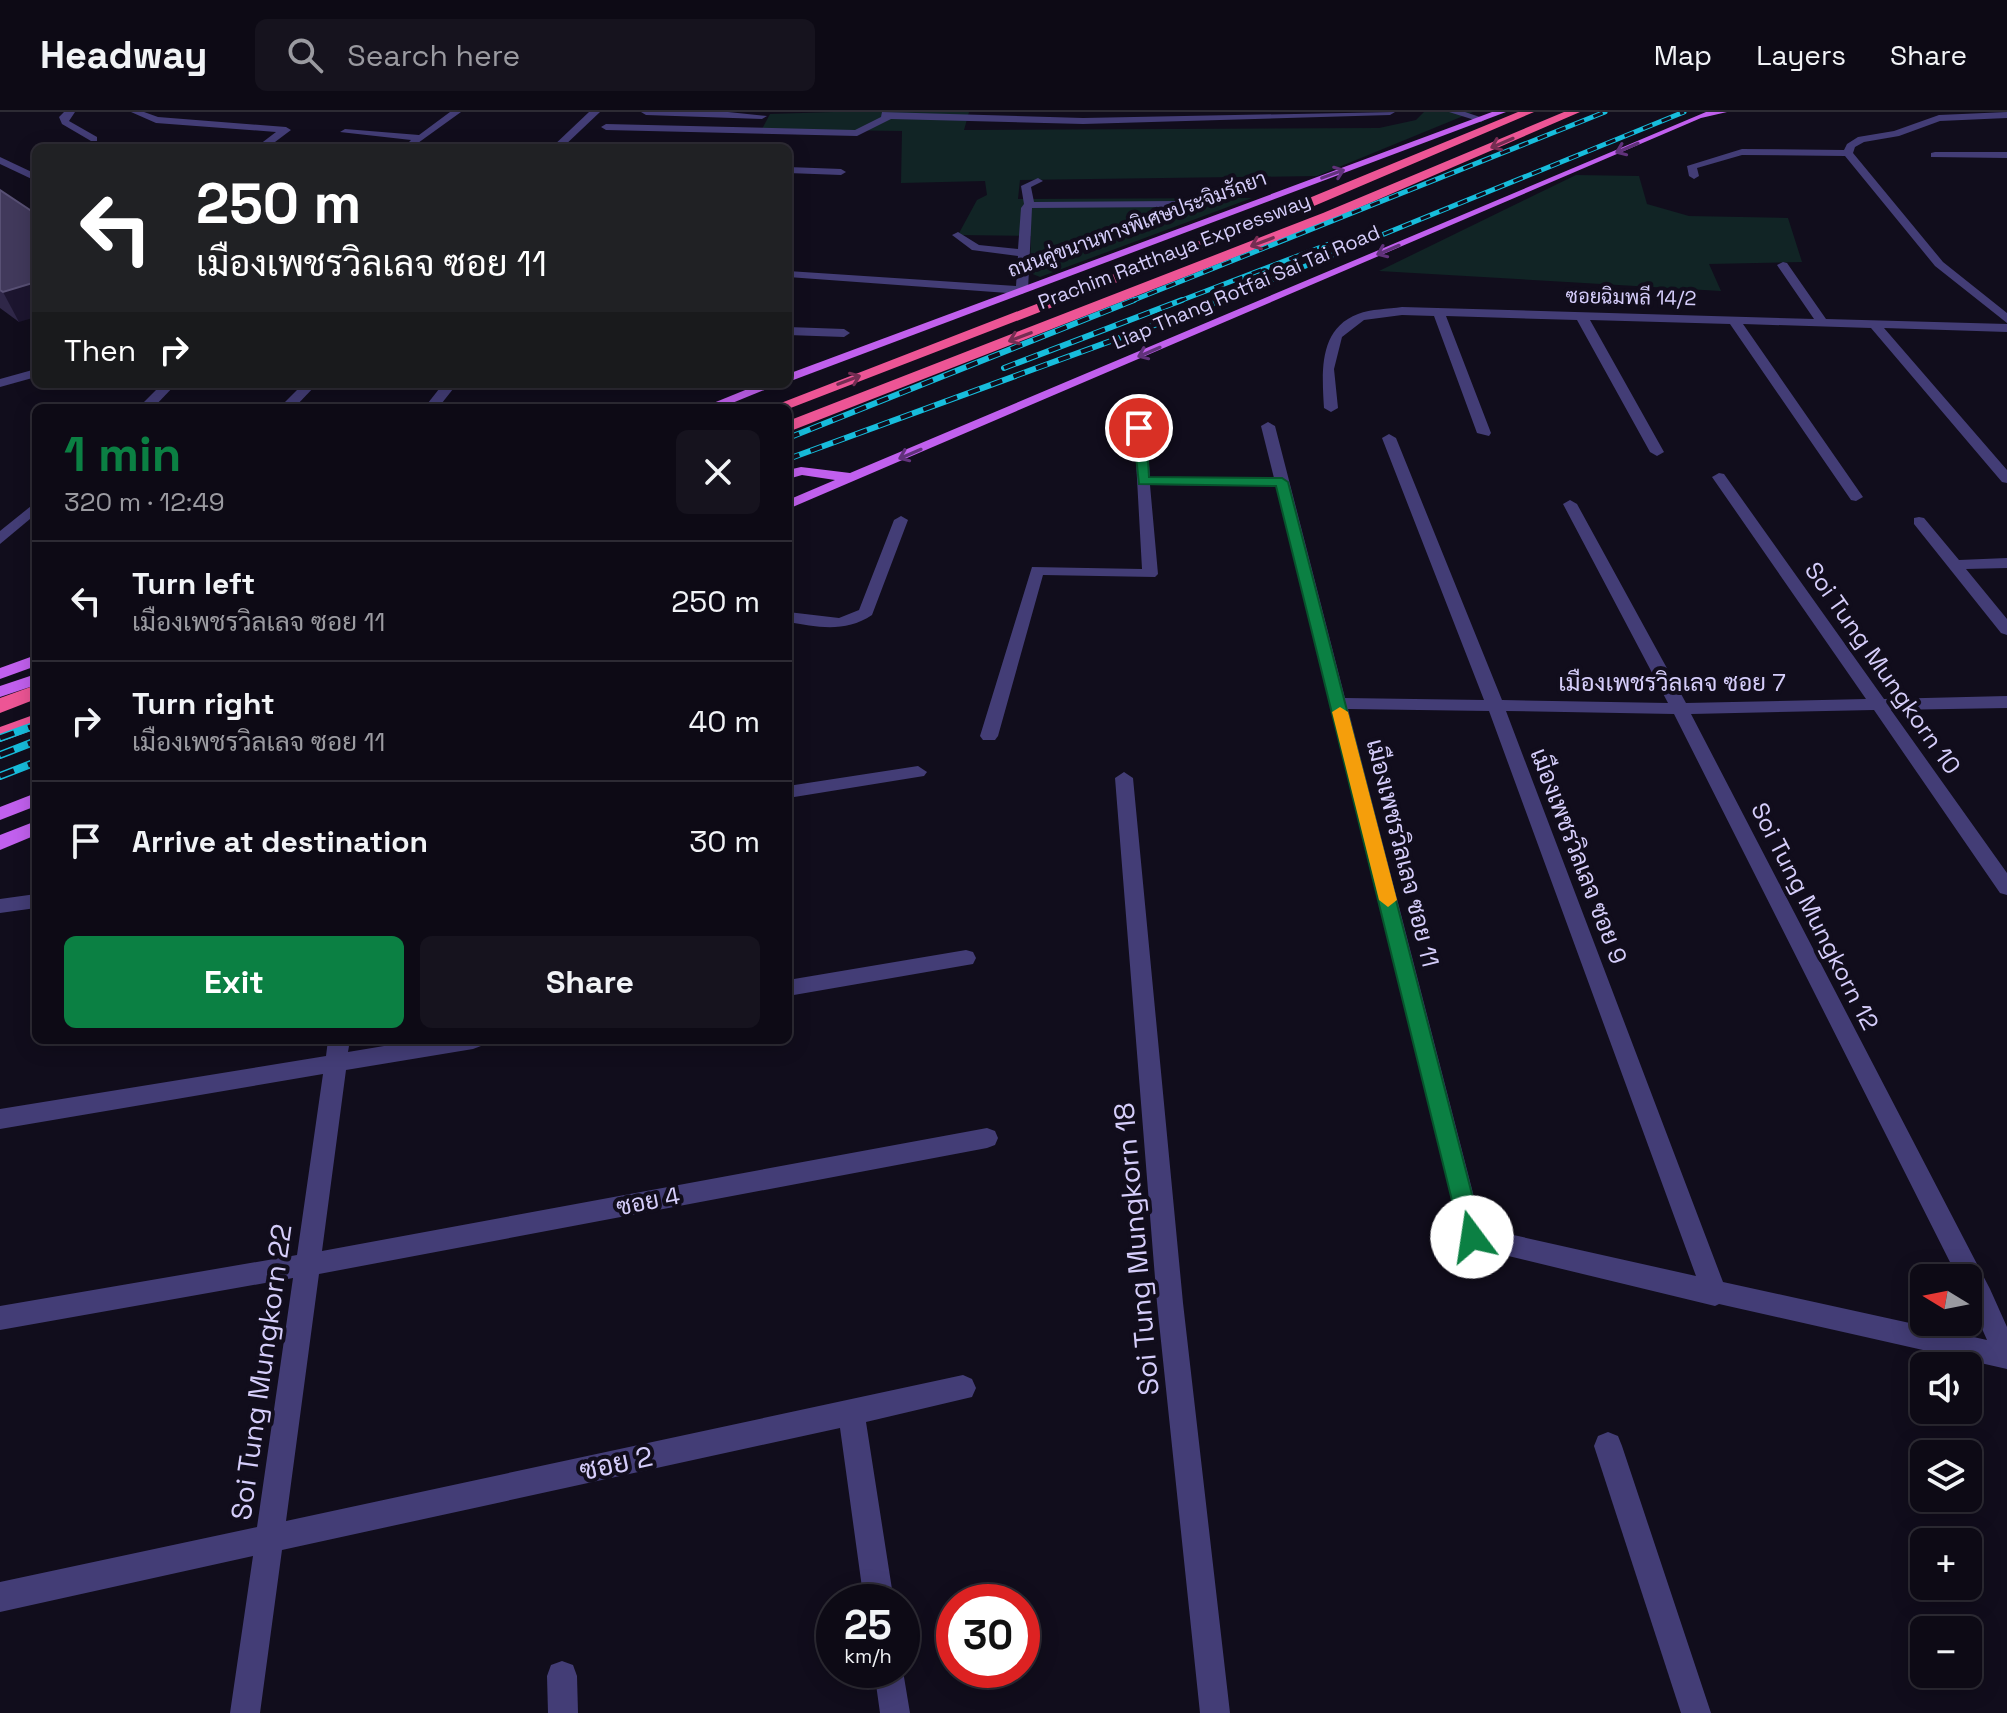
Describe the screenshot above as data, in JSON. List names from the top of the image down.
{
  "streets": {
    "highway": ["Prachim Ratthaya Expressway"],
    "main road": ["ถนนคู่ขนานทางพิเศษประจิมรัถยา", "Liap Thang Rotfai Sai Tai Road"],
    "street": [
      "ซอยฉิมพลี 14/2",
      "Soi Tung Mungkorn 10",
      "เมืองเพชรวิลเลจ ซอย 7",
      "เมืองเพชรวิลเลจ ซอย 11",
      "เมืองเพชรวิลเลจ ซอย 9",
      "Soi Tung Mungkorn 12",
      "ซอย 4",
      "Soi Tung Mungkorn 18",
      "Soi Tung Mungkorn 22",
      "ซอย 2"
    ]
  },
  "crossings": [
    ["Soi Tung Mungkorn 10", "เมืองเพชรวิลเลจ ซอย 7"],
    ["เมืองเพชรวิลเลจ ซอย 7", "เมืองเพชรวิลเลจ ซอย 11"],
    ["เมืองเพชรวิลเลจ ซอย 7", "เมืองเพชรวิลเลจ ซอย 9"],
    ["เมืองเพชรวิลเลจ ซอย 7", "Soi Tung Mungkorn 12"],
    ["เมืองเพชรวิลเลจ ซอย 11", "เมืองเพชรวิลเลจ ซอย 9"],
    ["ซอย 4", "Soi Tung Mungkorn 22"],
    ["Soi Tung Mungkorn 22", "ซอย 2"]
  ],
  "one_way": ["ถนนคู่ขนานทางพิเศษประจิมรัถยา", "Liap Thang Rotfai Sai Tai Road"],
  "north": "left",
  "page": {
    "header": "Headway",
    "search": "Search here",
    "nav": ["Map", "Layers", "Share"],
    "turn": ["250 m", "เมืองเพชรวิลเลจ ซอย 11"],
    "then": "Then",
    "heading": ["1 min", "320 m · 12:49"],
    "list": [
      {
        "name": "Turn left",
        "note": "เมืองเพชรวิลเลจ ซอย 11",
        "value": "250 m"
      },
      {
        "name": "Turn right",
        "note": "เมืองเพชรวิลเลจ ซอย 11",
        "value": "40 m"
      },
      {
        "name": "Arrive at destination",
        "value": "30 m"
      }
    ],
    "buttons": ["Exit", "Share"],
    "map_buttons": ["+", "−"],
    "speed": "25 km/h",
    "limit": "30"
  }
}
